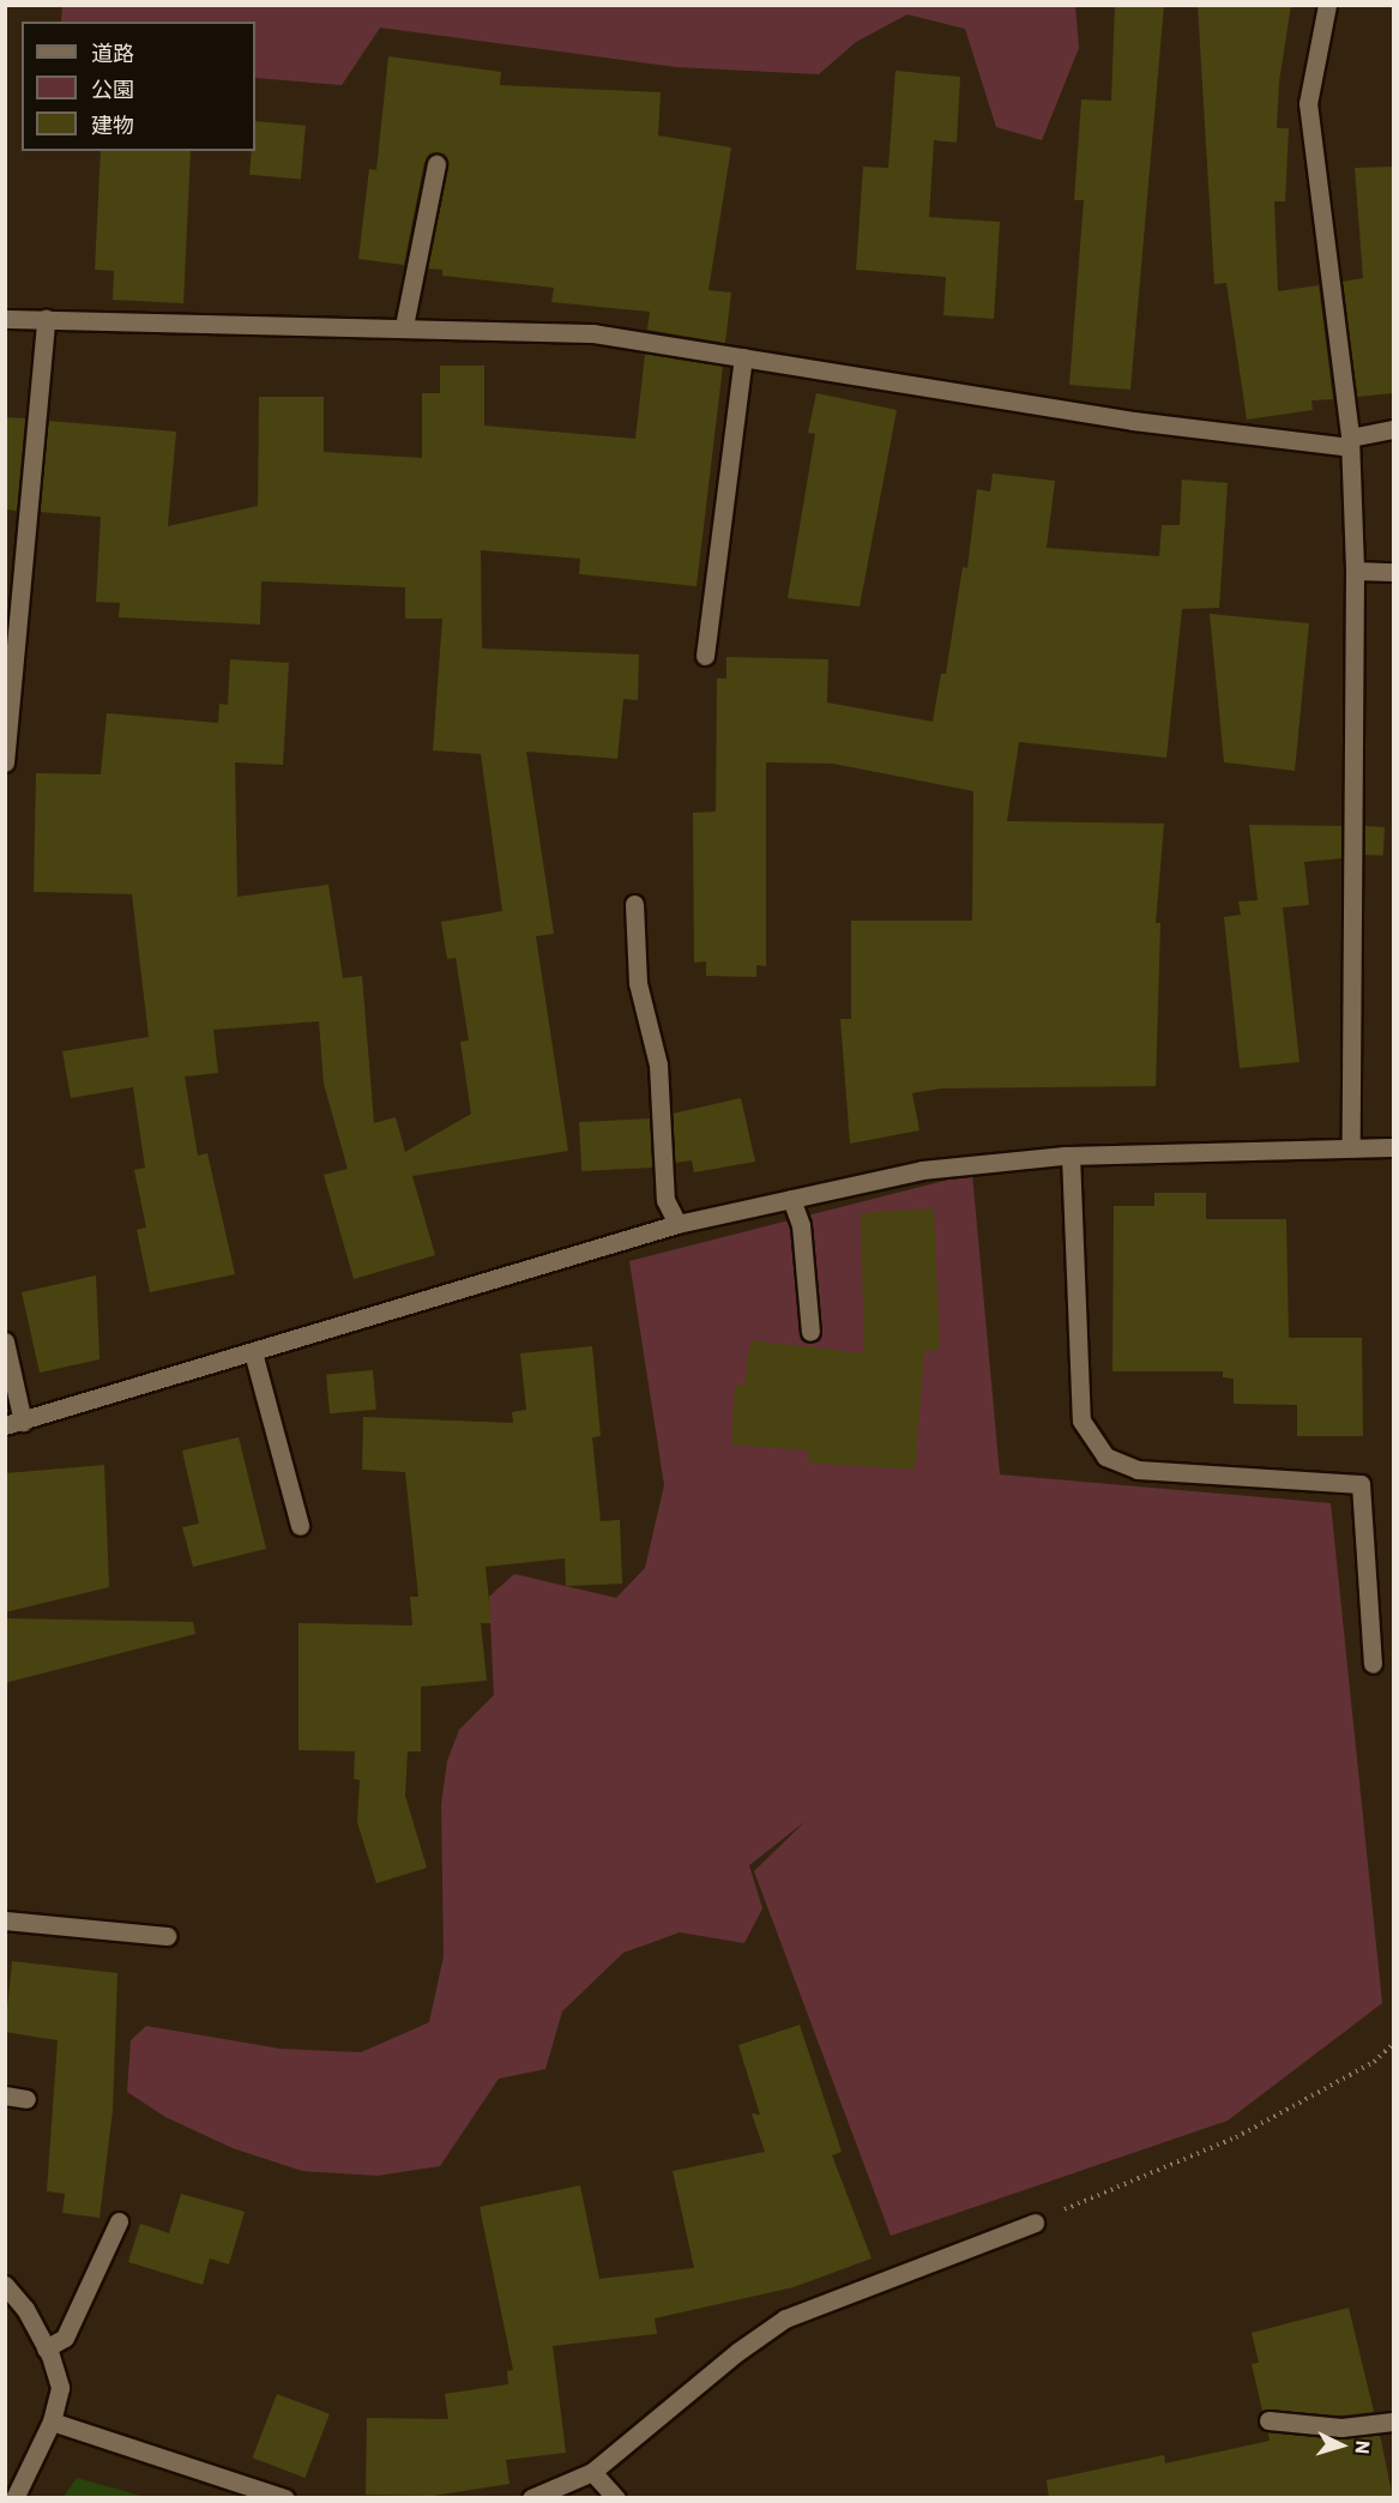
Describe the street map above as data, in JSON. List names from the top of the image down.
{
  "legend": ["道路", "公園", "建物"],
  "north": "right"
}
